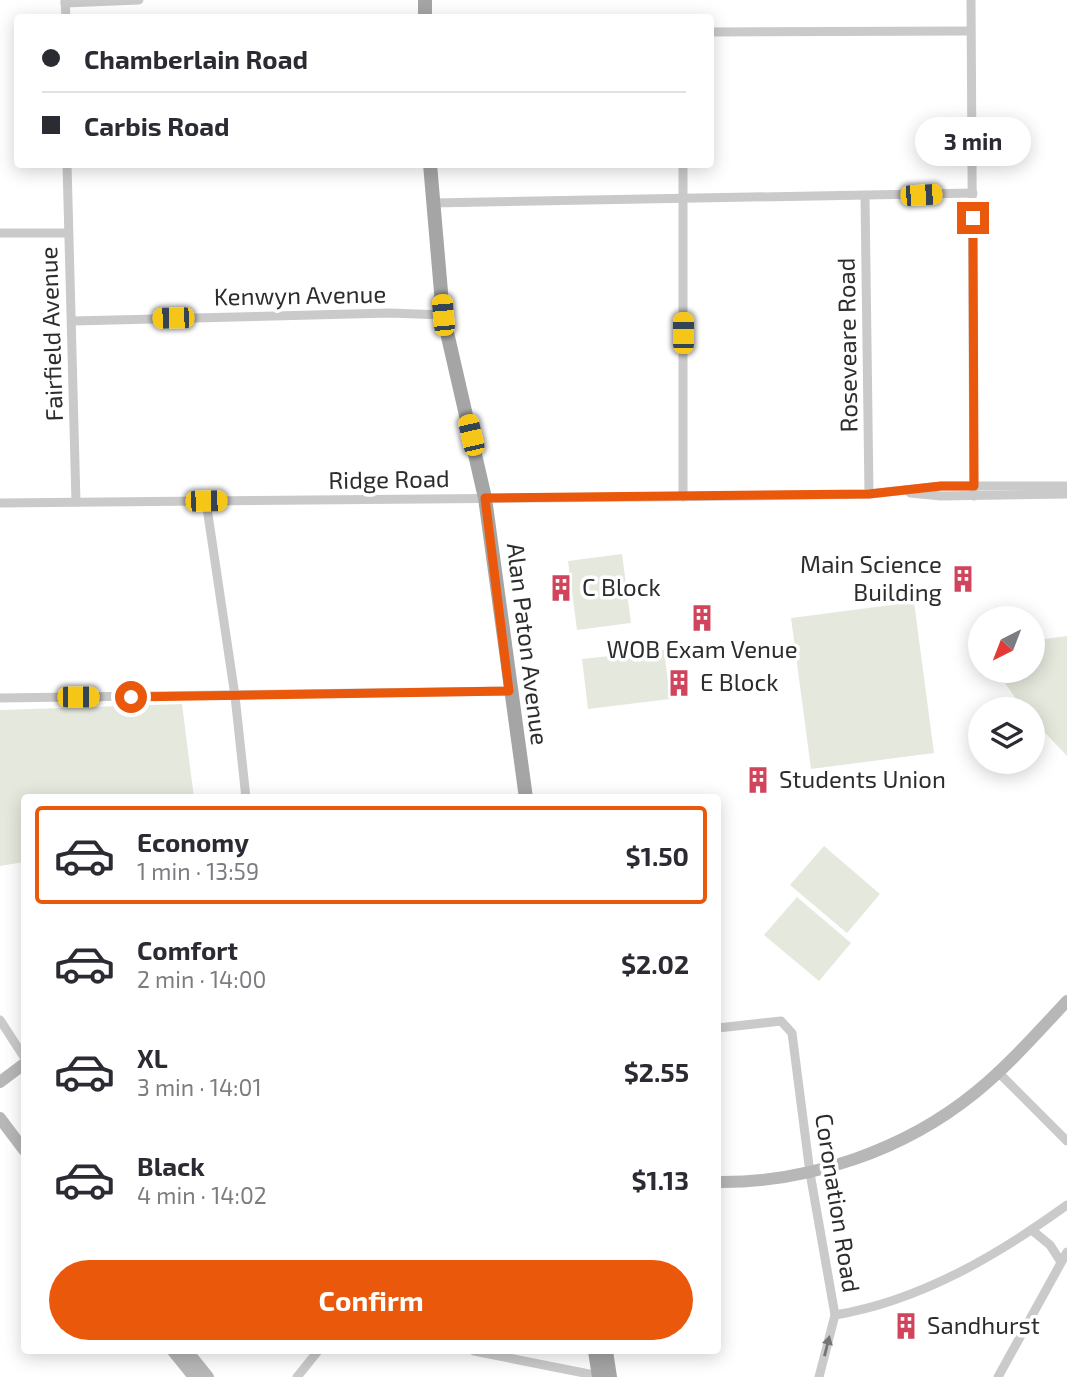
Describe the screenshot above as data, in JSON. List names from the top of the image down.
{
  "streets": {
    "main road": ["Alan Paton Avenue"],
    "street": [
      "Kenwyn Avenue",
      "Fairfield Avenue",
      "Roseveare Road",
      "Ridge Road",
      "Coronation Road"
    ]
  },
  "crossings": [
    ["Kenwyn Avenue", "Fairfield Avenue"],
    ["Kenwyn Avenue", "Alan Paton Avenue"],
    ["Fairfield Avenue", "Ridge Road"],
    ["Roseveare Road", "Ridge Road"],
    ["Ridge Road", "Alan Paton Avenue"]
  ],
  "places": {
    "building": [
      "Main Science Building",
      "C Block",
      "WOB Exam Venue",
      "E Block",
      "Students Union",
      "Sandhurst"
    ]
  },
  "north": "bottom left",
  "page": {
    "banner": ["Chamberlain Road", "Carbis Road"],
    "bubble": "3 min",
    "list": [
      {
        "name": "Economy",
        "note": "1 min · 13:59",
        "value": "$1.50"
      },
      {
        "name": "Comfort",
        "note": "2 min · 14:00",
        "value": "$2.02"
      },
      {
        "name": "XL",
        "note": "3 min · 14:01",
        "value": "$2.55"
      },
      {
        "name": "Black",
        "note": "4 min · 14:02",
        "value": "$1.13"
      }
    ],
    "buttons": "Confirm"
  }
}
